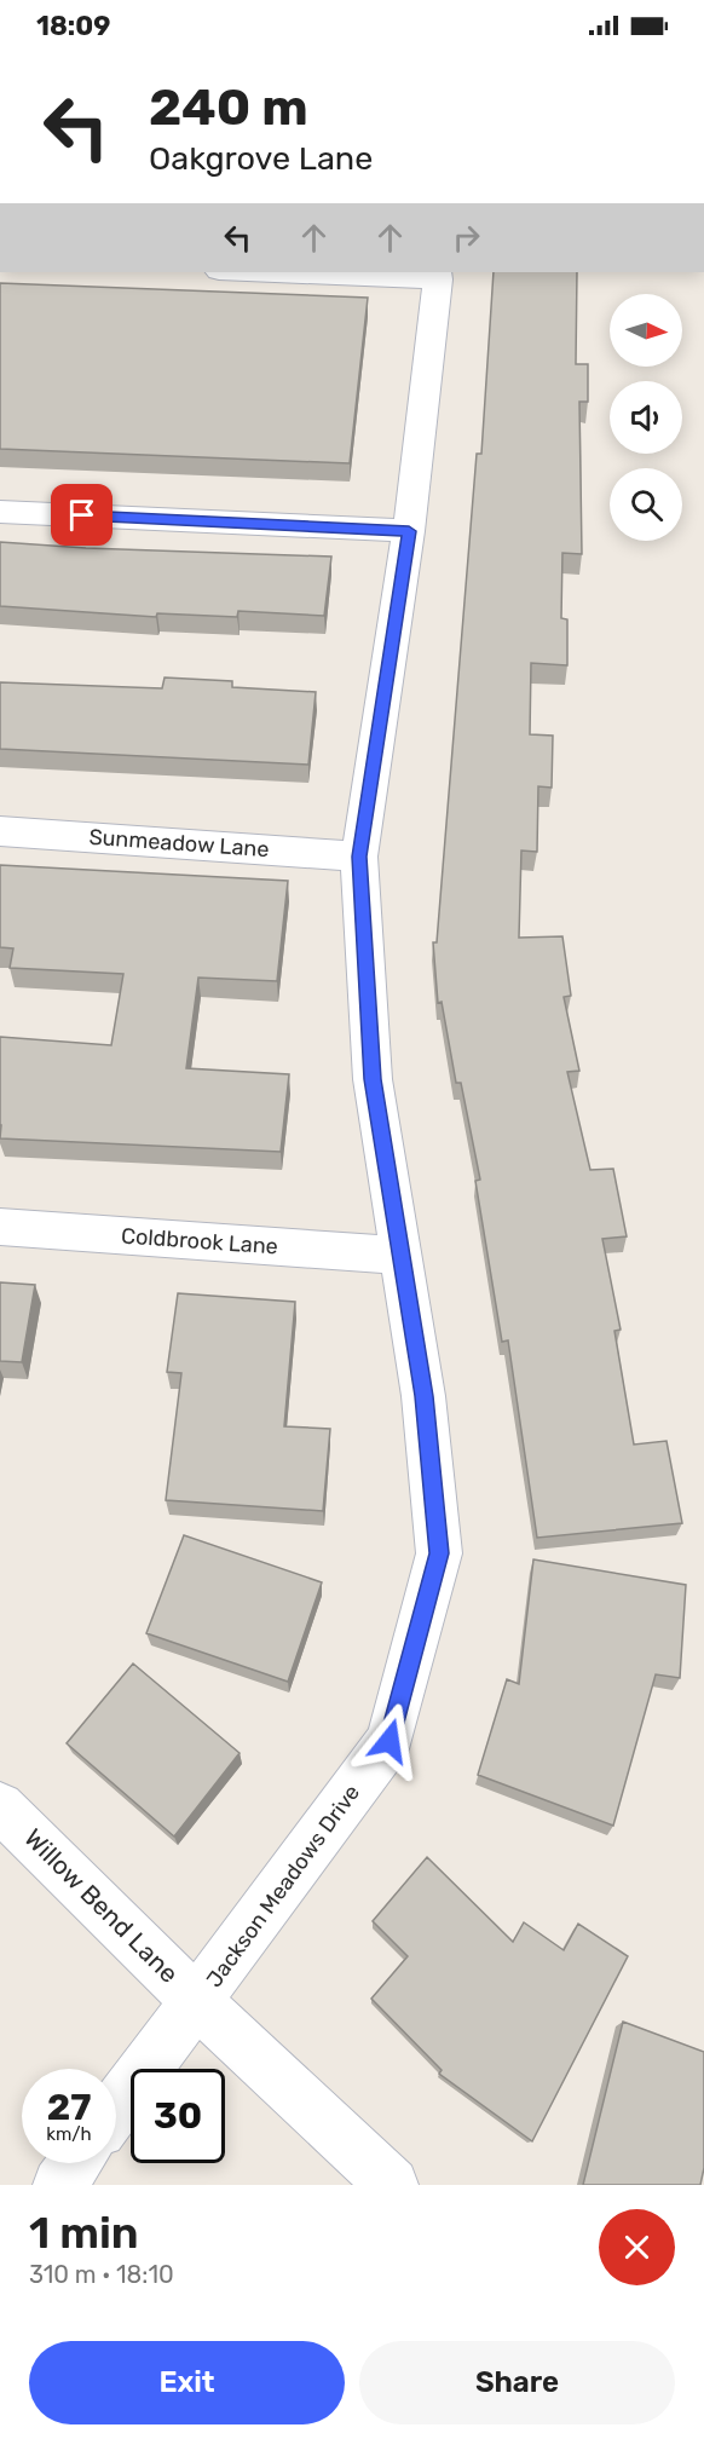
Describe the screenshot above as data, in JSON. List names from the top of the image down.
{
  "streets": {
    "street": [
      "Sunmeadow Lane",
      "Coldbrook Lane",
      "Jackson Meadows Drive",
      "Willow Bend Lane"
    ]
  },
  "crossings": [
    ["Sunmeadow Lane", "Jackson Meadows Drive"],
    ["Coldbrook Lane", "Jackson Meadows Drive"],
    ["Jackson Meadows Drive", "Willow Bend Lane"]
  ],
  "north": "right",
  "page": {
    "status": "18:09",
    "turn": ["240 m", "Oakgrove Lane"],
    "speed": "27 km/h",
    "limit": "30",
    "heading": ["1 min", "310 m · 18:10"],
    "buttons": ["Exit", "Share"]
  }
}
